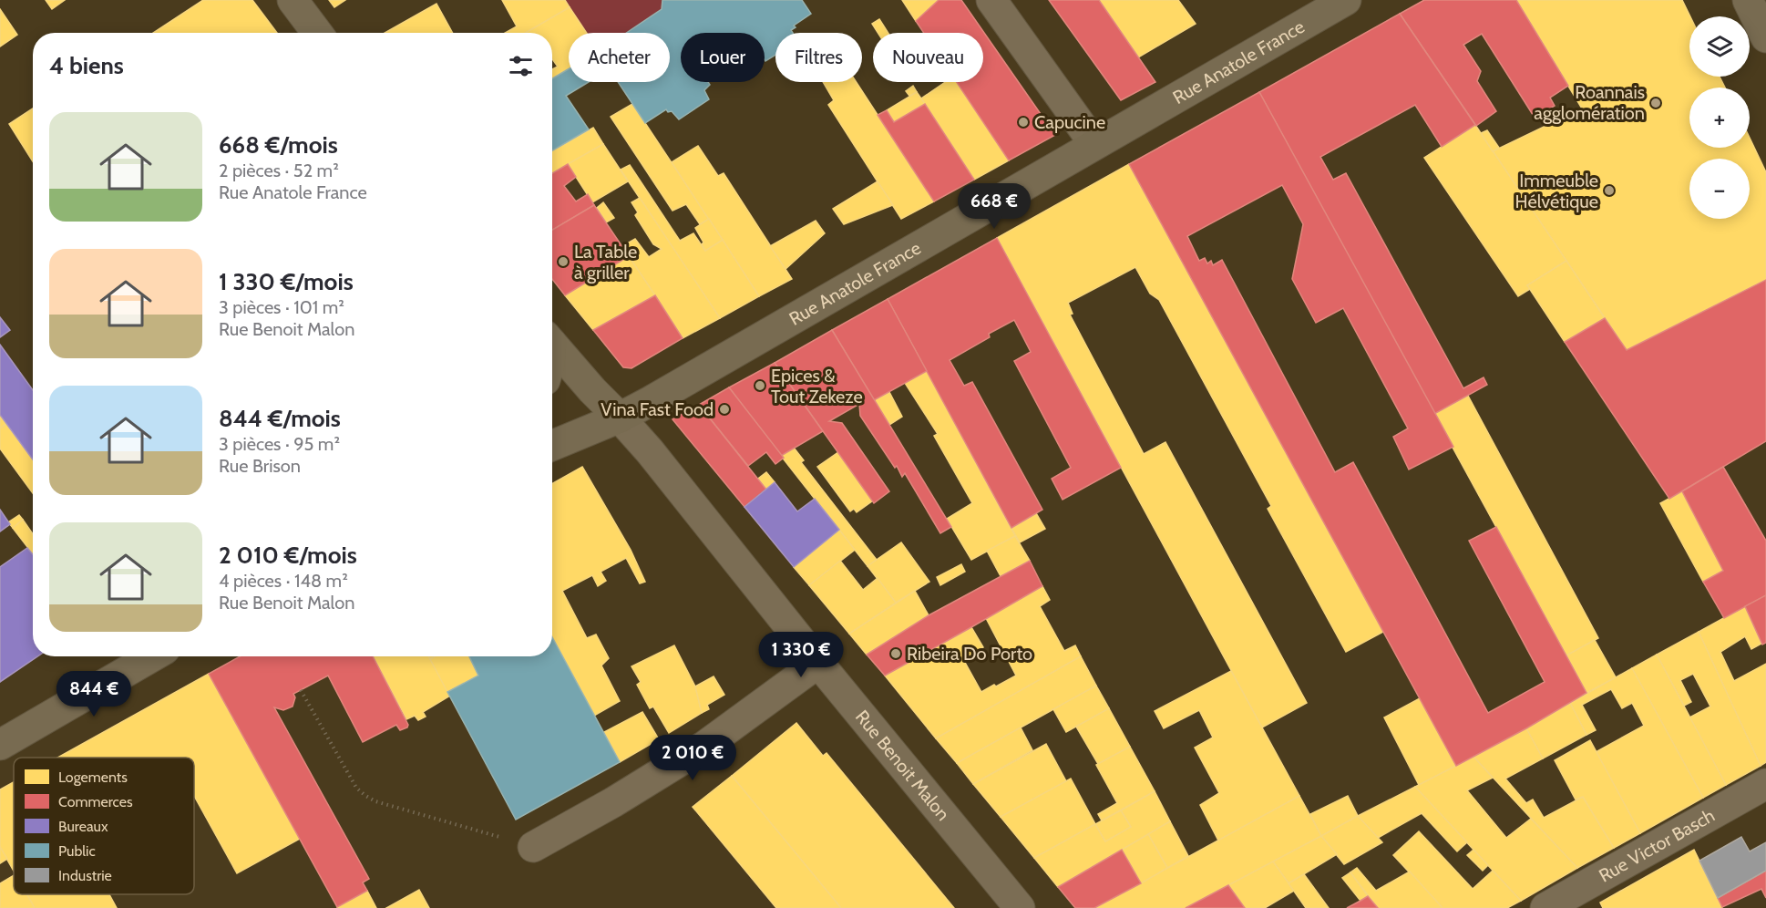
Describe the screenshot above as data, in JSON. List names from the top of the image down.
{
  "streets": {
    "street": ["Rue Anatole France", "Rue Benoit Malon", "Rue Victor Basch"]
  },
  "crossings": [
    ["Rue Anatole France", "Rue Benoit Malon"]
  ],
  "places": [
    "Roannais agglomération",
    "Capucine",
    "Immeuble Hélvétique",
    "La Table à griller",
    "Epices & Tout Zekeze",
    "Vina Fast Food",
    "Ribeira Do Porto"
  ],
  "legend": [
    "Logements",
    "Commerces",
    "Bureaux",
    "Public",
    "Industrie"
  ],
  "page": {
    "map_buttons": ["+", "−"],
    "chip": [
      "Acheter",
      "Louer",
      "Filtres",
      "Nouveau"
    ],
    "heading": "4 biens",
    "list": [
      {
        "name": "668 €/mois",
        "note": "2 pièces · 52 m² · Rue Anatole France"
      },
      {
        "name": "1 330 €/mois",
        "note": "3 pièces · 101 m² · Rue Benoit Malon"
      },
      {
        "name": "844 €/mois",
        "note": "3 pièces · 95 m² · Rue Brison"
      },
      {
        "name": "2 010 €/mois",
        "note": "4 pièces · 148 m² · Rue Benoit Malon"
      }
    ],
    "price": [
      "668 €",
      "1 330 €",
      "844 €",
      "2 010 €"
    ]
  }
}
